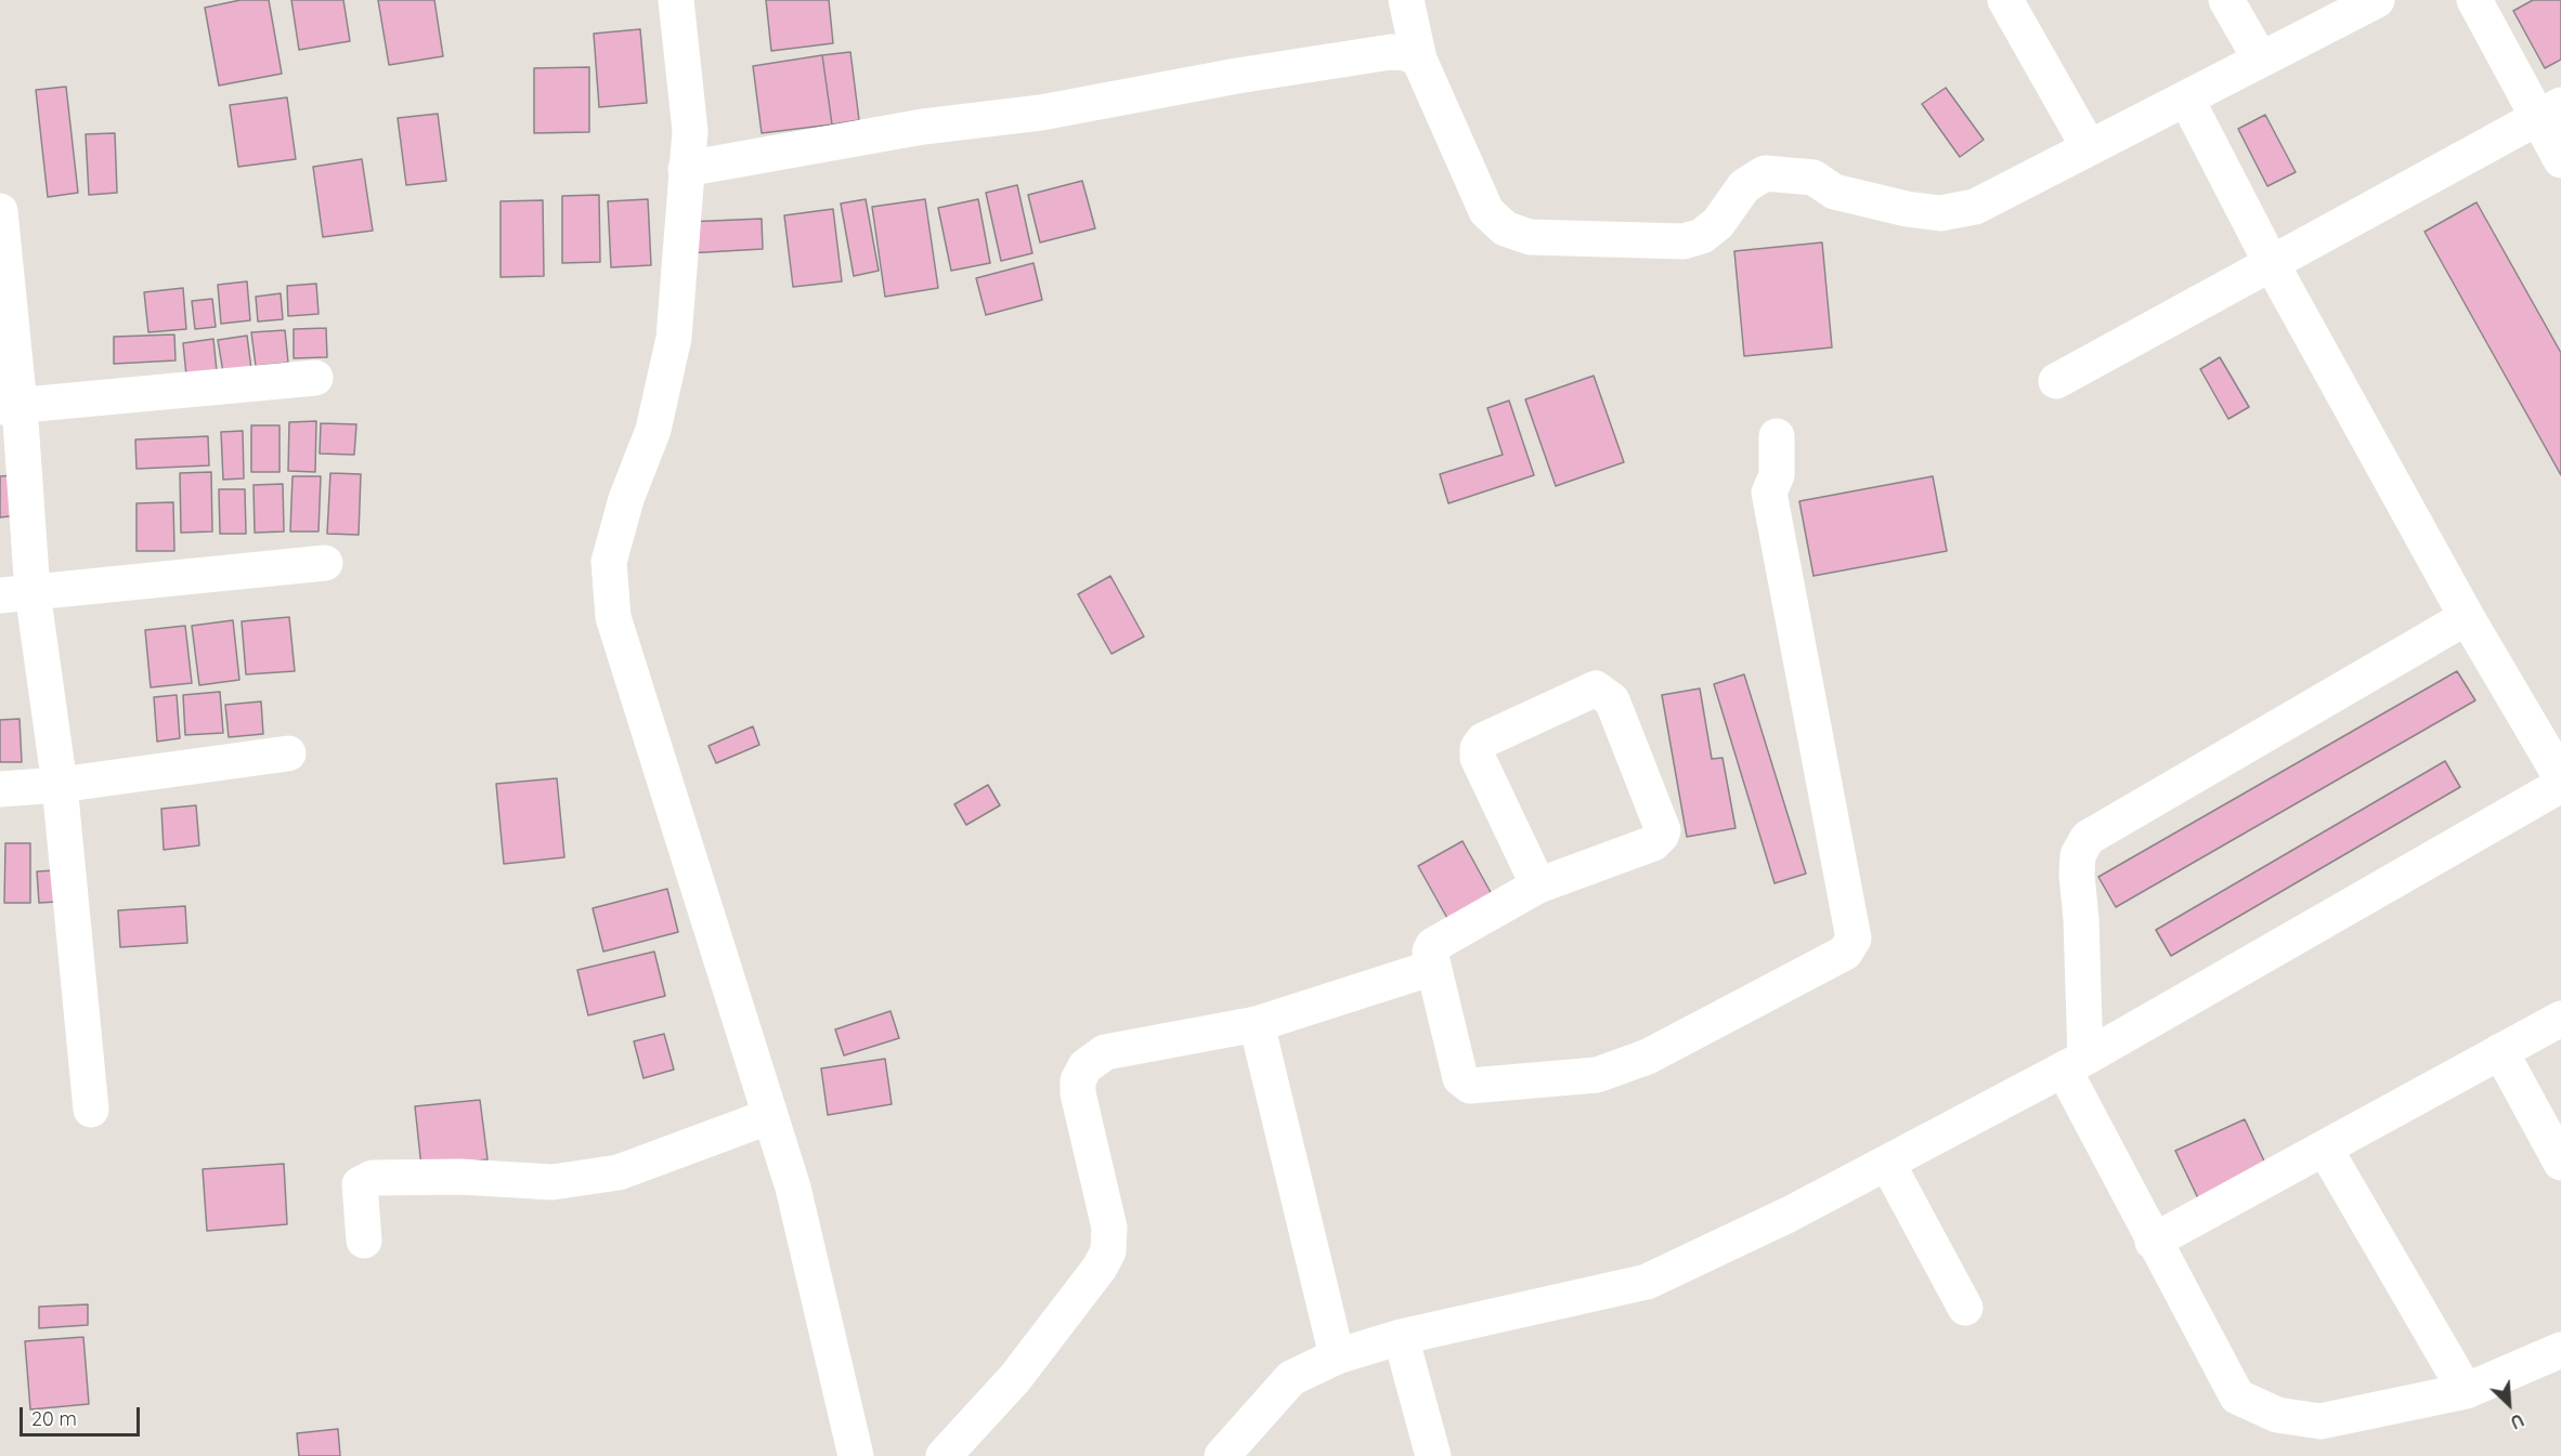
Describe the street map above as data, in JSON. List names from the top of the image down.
{
  "scale_bar": "20 m",
  "north": "bottom right"
}
